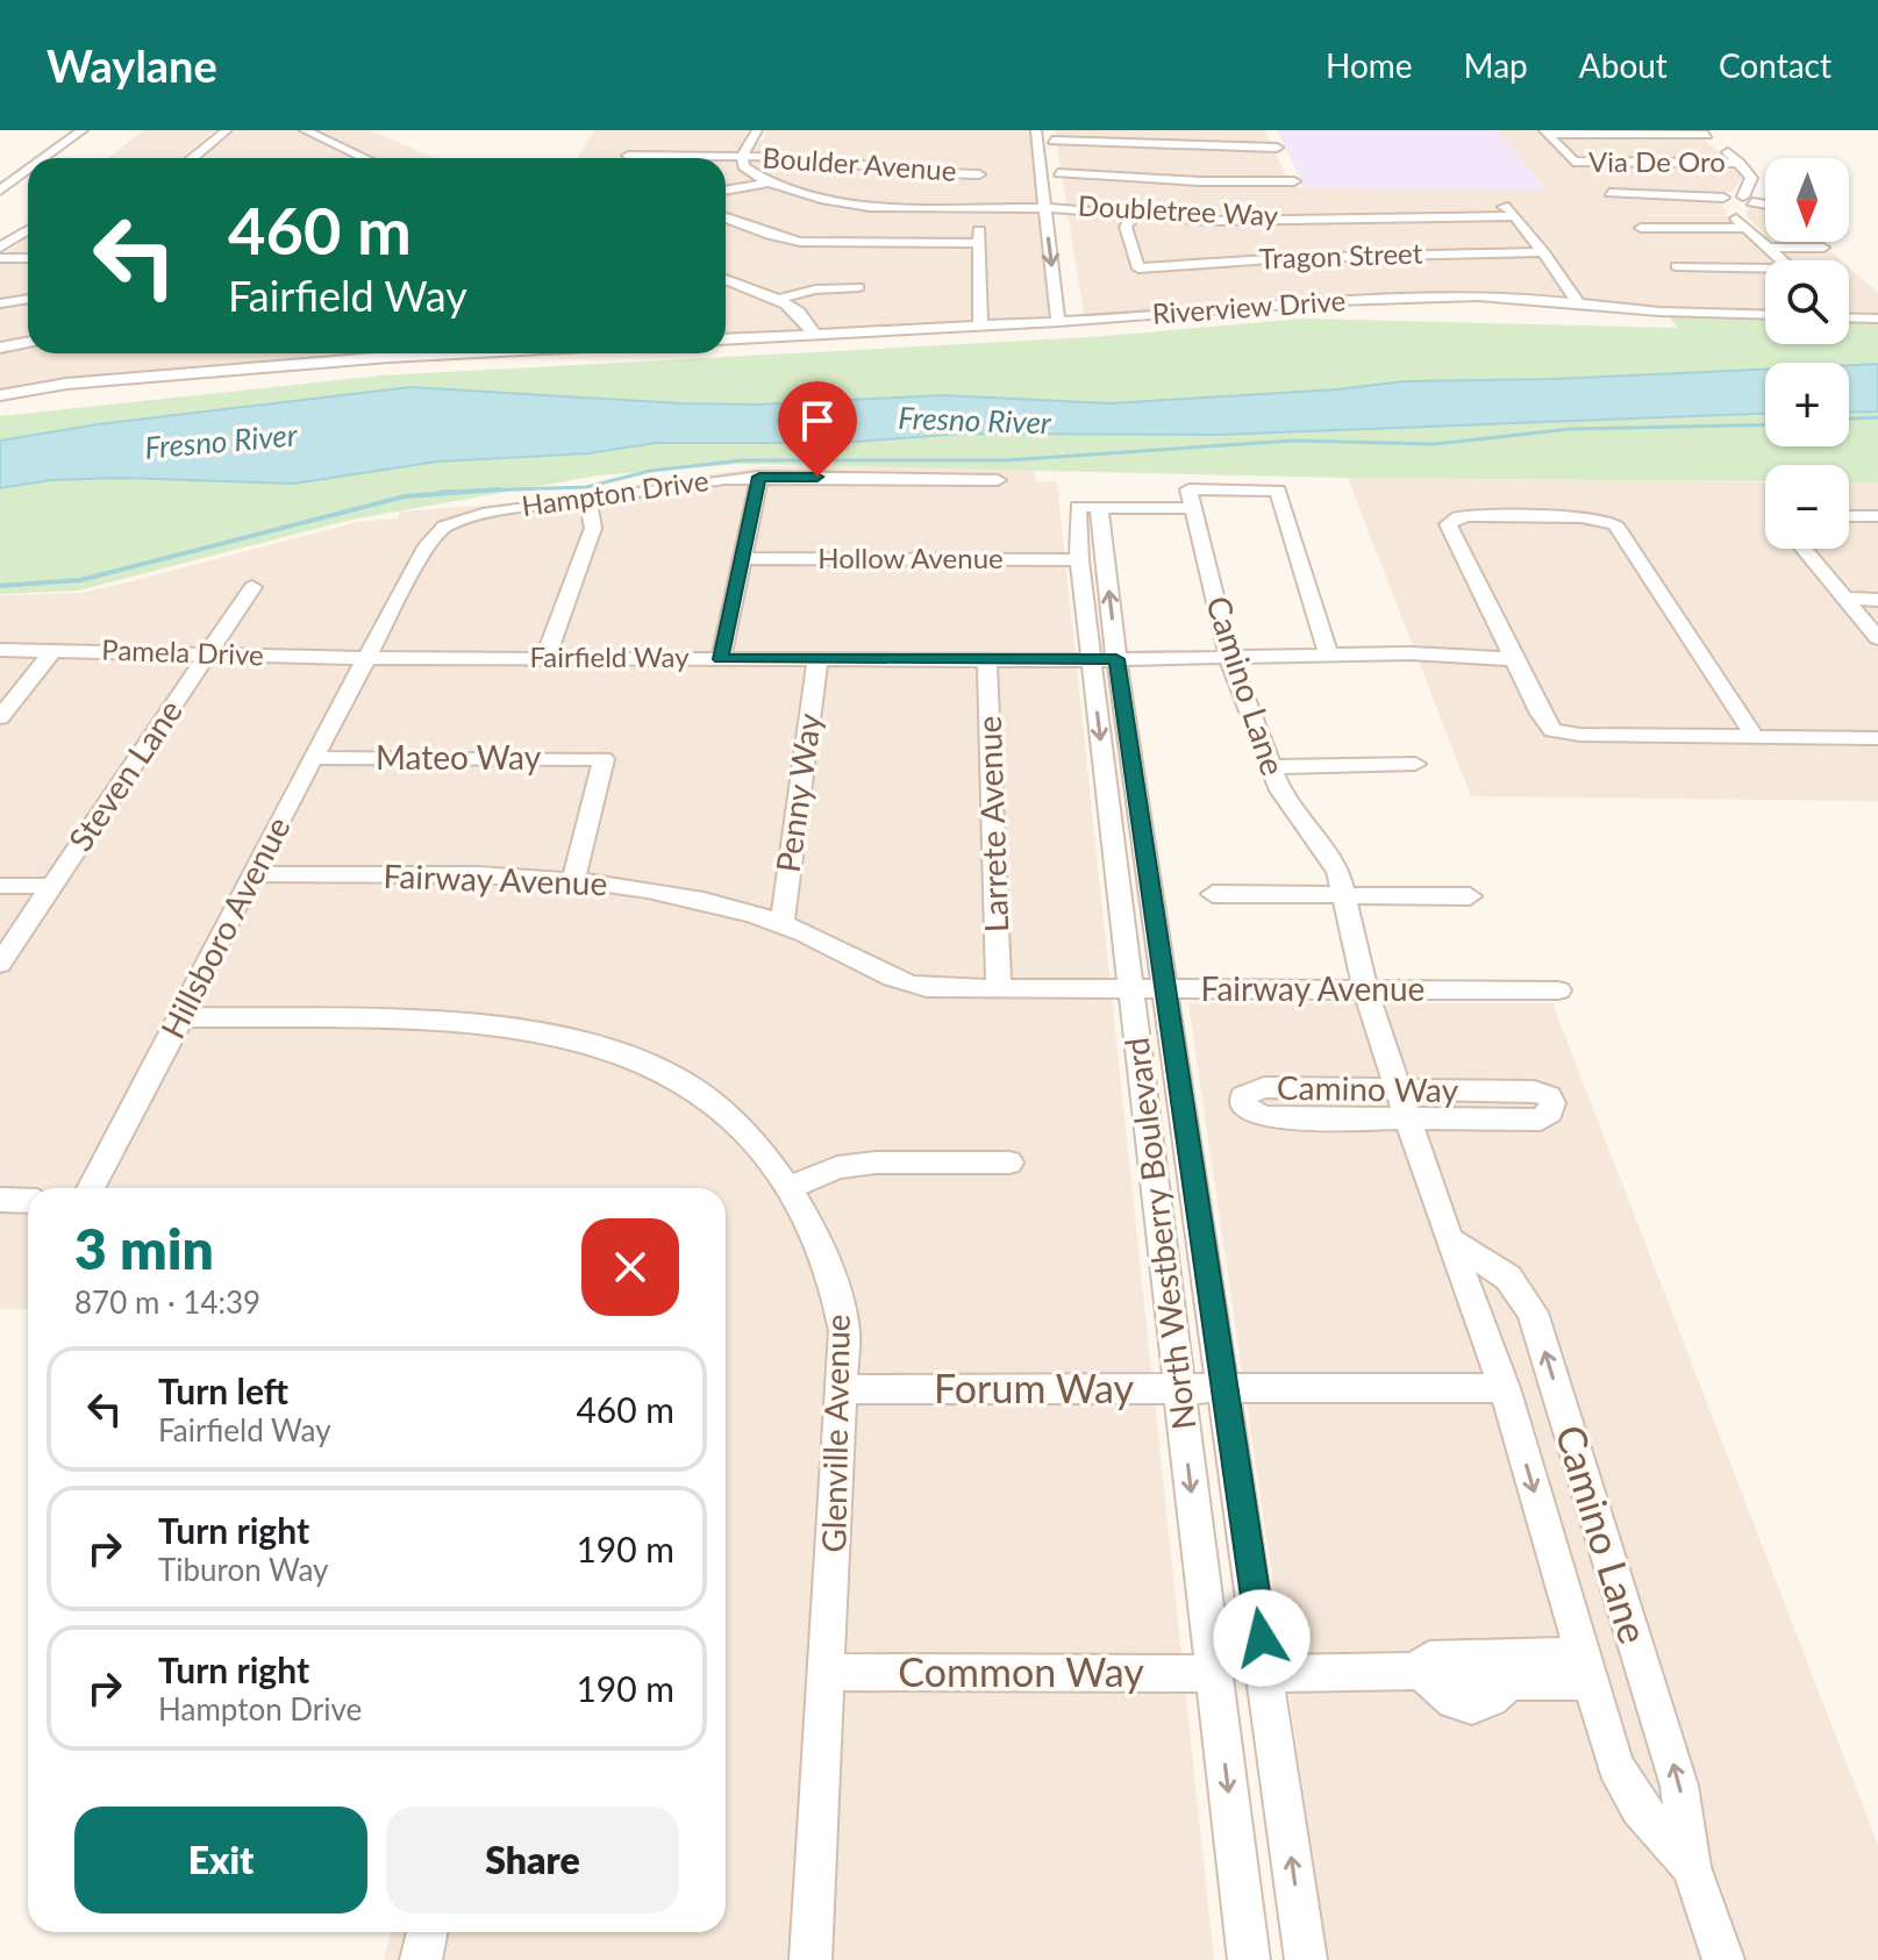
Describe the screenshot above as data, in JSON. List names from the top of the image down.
{
  "streets": {
    "street": [
      "Via De Oro",
      "Boulder Avenue",
      "Doubletree Way",
      "Tragon Street",
      "Riverview Drive",
      "Hampton Drive",
      "Hollow Avenue",
      "Pamela Drive",
      "Fairfield Way",
      "Camino Lane",
      "Mateo Way",
      "Steven Lane",
      "Penny Way",
      "Larrete Avenue",
      "Fairway Avenue",
      "Hillsboro Avenue",
      "Camino Way",
      "North Westberry Boulevard",
      "Forum Way",
      "Glenville Avenue",
      "Common Way"
    ]
  },
  "crossings": [
    ["Boulder Avenue", "Doubletree Way"],
    ["Doubletree Way", "Tragon Street"],
    ["Hampton Drive", "Pamela Drive"],
    ["Hampton Drive", "Fairfield Way"],
    ["Hampton Drive", "Hillsboro Avenue"],
    ["Hollow Avenue", "North Westberry Boulevard"],
    ["Pamela Drive", "Fairfield Way"],
    ["Pamela Drive", "Steven Lane"],
    ["Pamela Drive", "Hillsboro Avenue"],
    ["Fairfield Way", "Camino Lane"],
    ["Fairfield Way", "Penny Way"],
    ["Fairfield Way", "Larrete Avenue"],
    ["Fairfield Way", "Hillsboro Avenue"],
    ["Fairfield Way", "North Westberry Boulevard"],
    ["Camino Lane", "Fairway Avenue"],
    ["Camino Lane", "Camino Way"],
    ["Camino Lane", "Forum Way"],
    ["Mateo Way", "Fairway Avenue"],
    ["Mateo Way", "Hillsboro Avenue"],
    ["Penny Way", "Fairway Avenue"],
    ["Larrete Avenue", "Fairway Avenue"],
    ["Fairway Avenue", "Hillsboro Avenue"],
    ["Fairway Avenue", "North Westberry Boulevard"],
    ["Hillsboro Avenue", "Glenville Avenue"],
    ["North Westberry Boulevard", "Forum Way"],
    ["North Westberry Boulevard", "Common Way"],
    ["Forum Way", "Glenville Avenue"],
    ["Glenville Avenue", "Common Way"]
  ],
  "water": ["Fresno River"],
  "north": "bottom",
  "page": {
    "header": "Waylane",
    "nav": [
      "Home",
      "Map",
      "About",
      "Contact"
    ],
    "map_buttons": ["+", "−"],
    "turn": ["460 m", "Fairfield Way"],
    "heading": ["3 min", "870 m · 14:39"],
    "list": [
      {
        "name": "Turn left",
        "note": "Fairfield Way",
        "value": "460 m"
      },
      {
        "name": "Turn right",
        "note": "Tiburon Way",
        "value": "190 m"
      },
      {
        "name": "Turn right",
        "note": "Hampton Drive",
        "value": "190 m"
      }
    ],
    "buttons": ["Exit", "Share"]
  }
}
